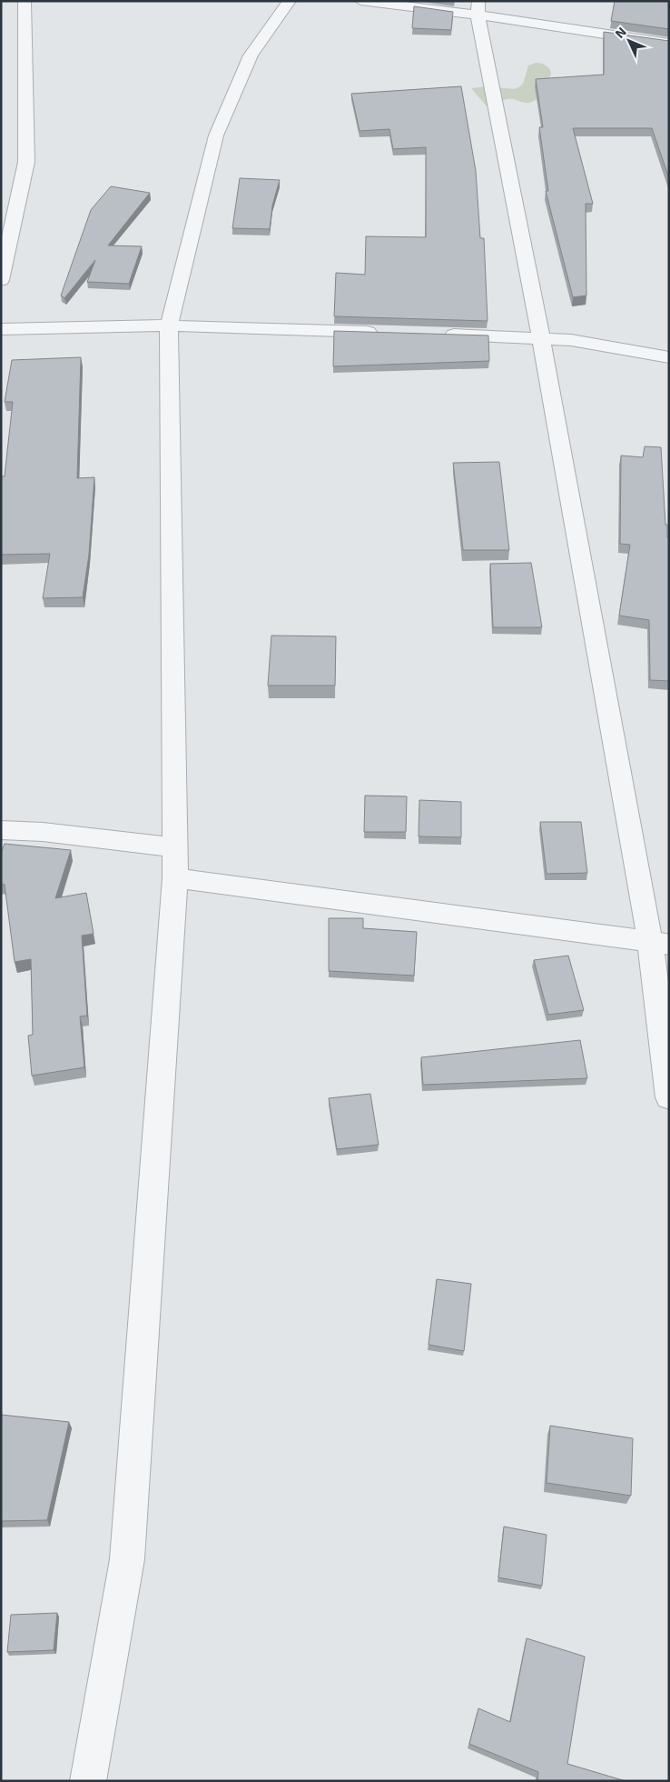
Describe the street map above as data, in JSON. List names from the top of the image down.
{
  "north": "top left"
}
